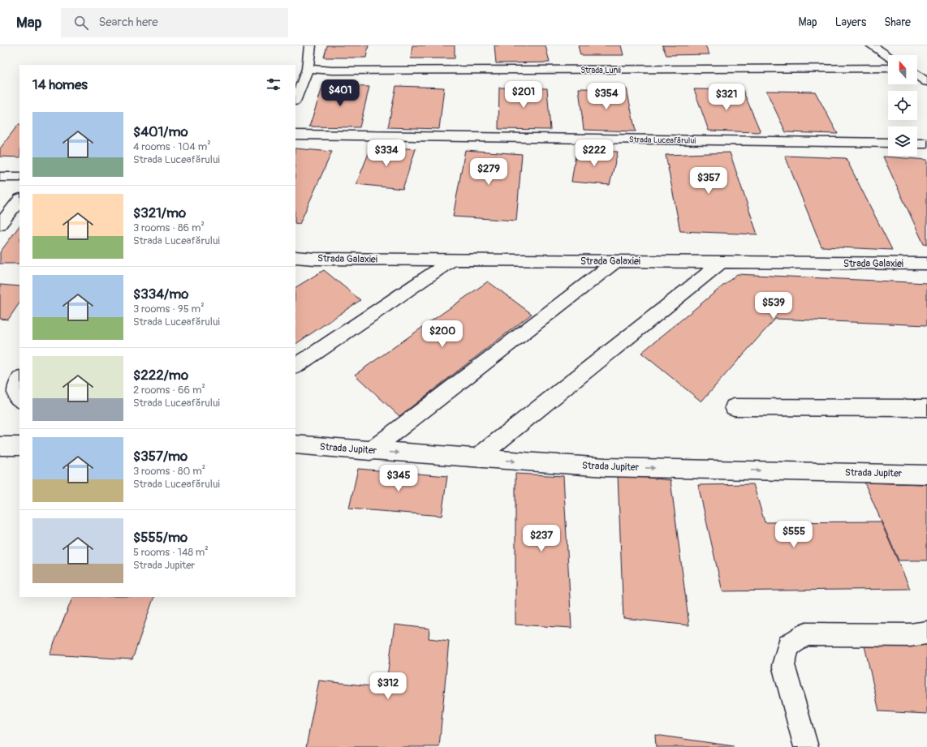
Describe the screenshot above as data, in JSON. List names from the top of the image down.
{
  "streets": {
    "street": [
      "Strada Lunii",
      "Strada Luceafărului",
      "Strada Galaxiei",
      "Strada Jupiter"
    ]
  },
  "north": "top",
  "page": {
    "header": "Map",
    "search": "Search here",
    "nav": ["Map", "Layers", "Share"],
    "heading": "14 homes",
    "price": [
      "$401",
      "$201",
      "$354",
      "$321",
      "$334",
      "$222",
      "$279",
      "$357",
      "$539",
      "$200",
      "$345",
      "$555",
      "$237",
      "$312"
    ],
    "list": [
      {
        "name": "$401/mo",
        "note": "4 rooms · 104 m² · Strada Luceafărului"
      },
      {
        "name": "$321/mo",
        "note": "3 rooms · 86 m² · Strada Luceafărului"
      },
      {
        "name": "$334/mo",
        "note": "3 rooms · 95 m² · Strada Luceafărului"
      },
      {
        "name": "$222/mo",
        "note": "2 rooms · 66 m² · Strada Luceafărului"
      },
      {
        "name": "$357/mo",
        "note": "3 rooms · 80 m² · Strada Luceafărului"
      },
      {
        "name": "$555/mo",
        "note": "5 rooms · 148 m² · Strada Jupiter"
      }
    ]
  }
}
